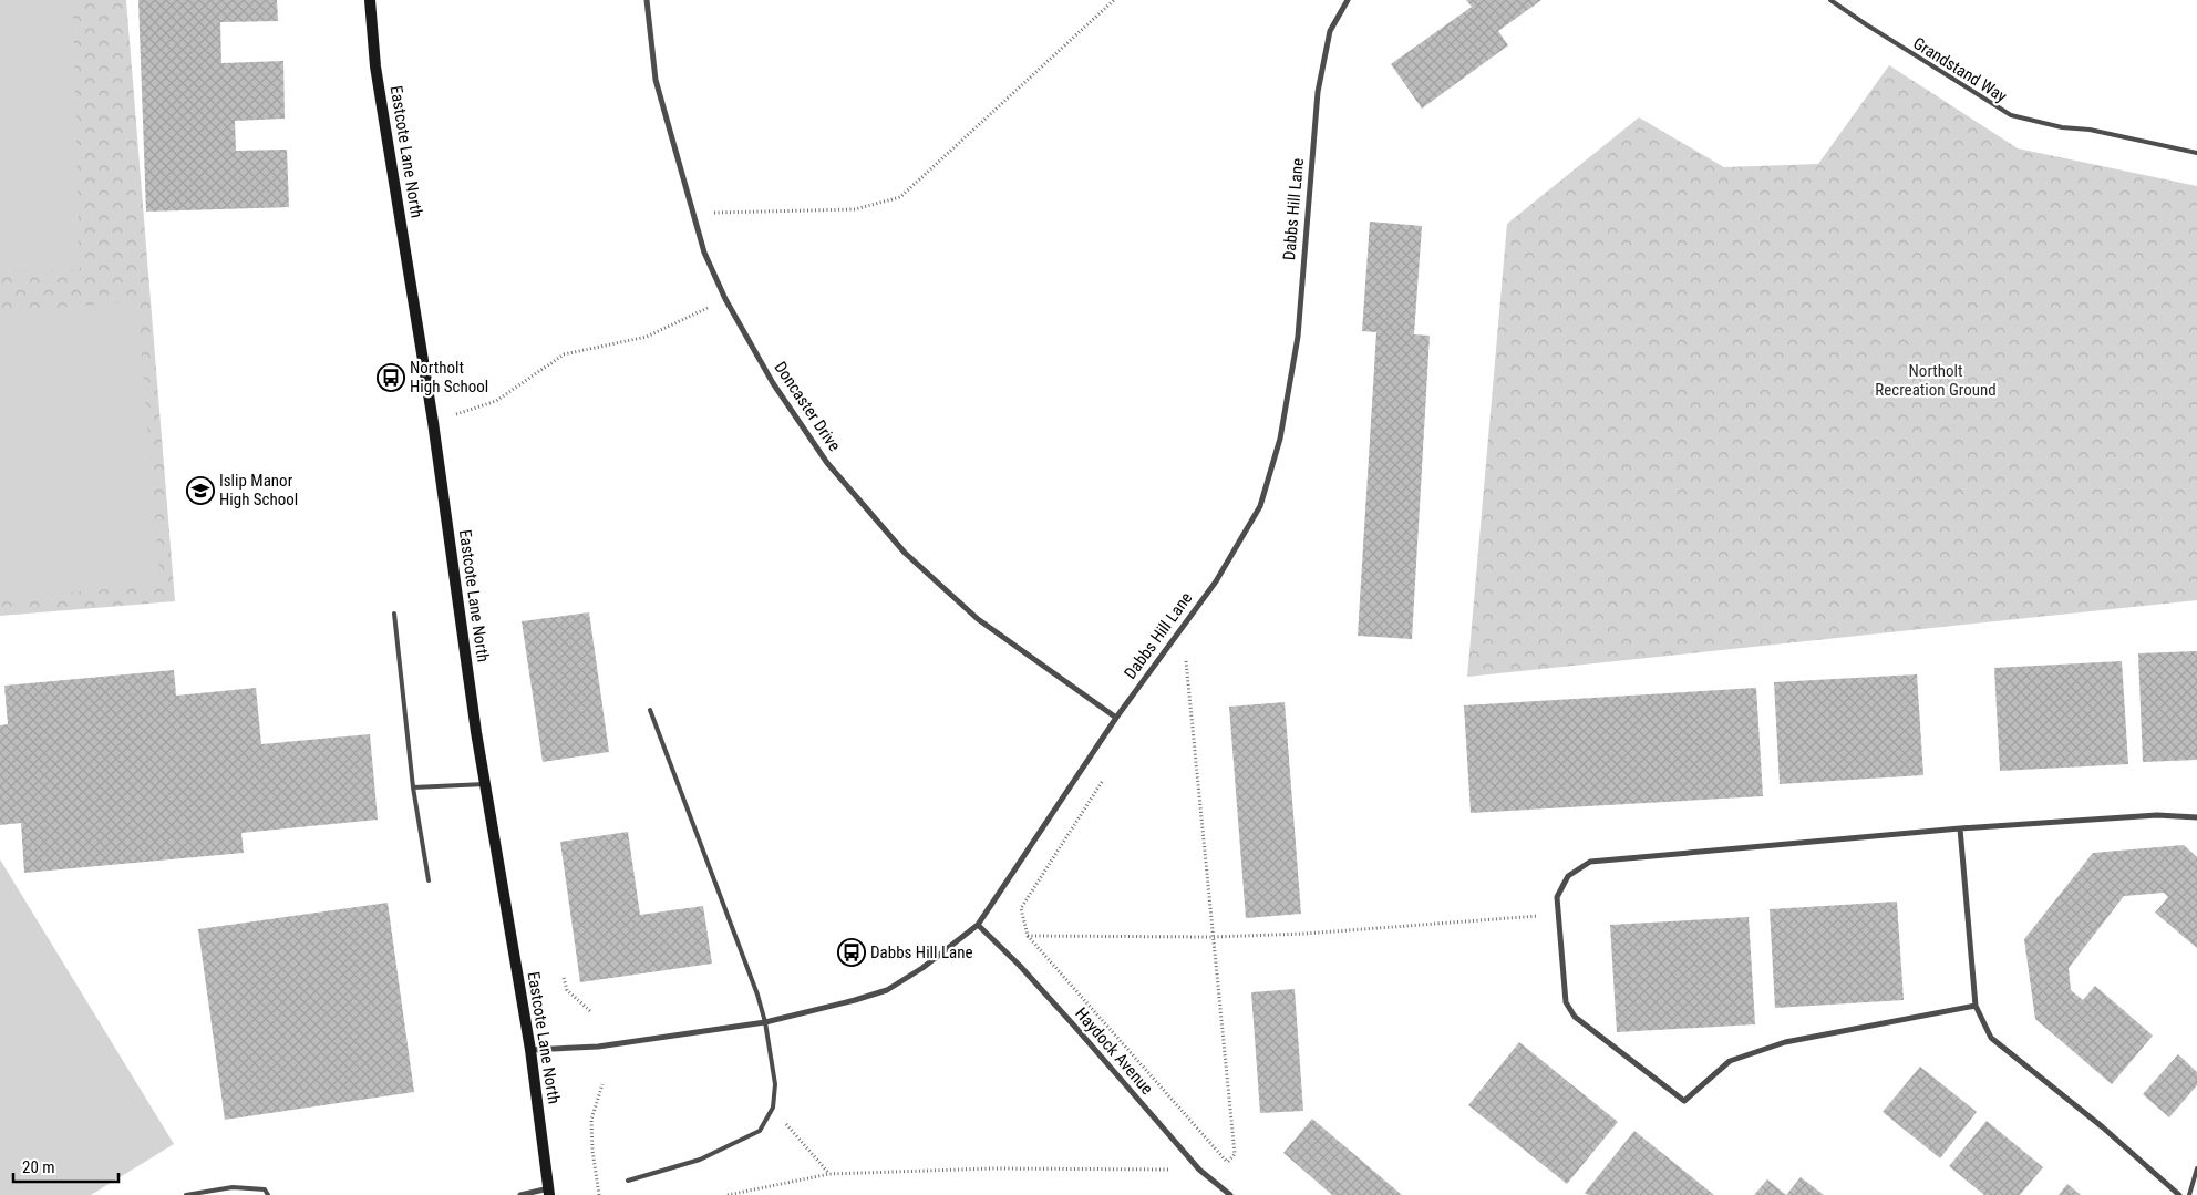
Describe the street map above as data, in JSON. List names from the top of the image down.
{
  "streets": {
    "street": [
      "Eastcote Lane North",
      "Dabbs Hill Lane",
      "Doncaster Drive",
      "Haydock Avenue"
    ],
    "lane": ["Grandstand Way"]
  },
  "crossings": [
    ["Eastcote Lane North", "Dabbs Hill Lane"],
    ["Dabbs Hill Lane", "Doncaster Drive"],
    ["Dabbs Hill Lane", "Haydock Avenue"]
  ],
  "parks": ["Northolt Recreation Ground"],
  "places": {
    "bus stop": ["Northolt High School", "Dabbs Hill Lane"],
    "school or university": ["Islip Manor High School"]
  },
  "scale_bar": "20 m"
}
